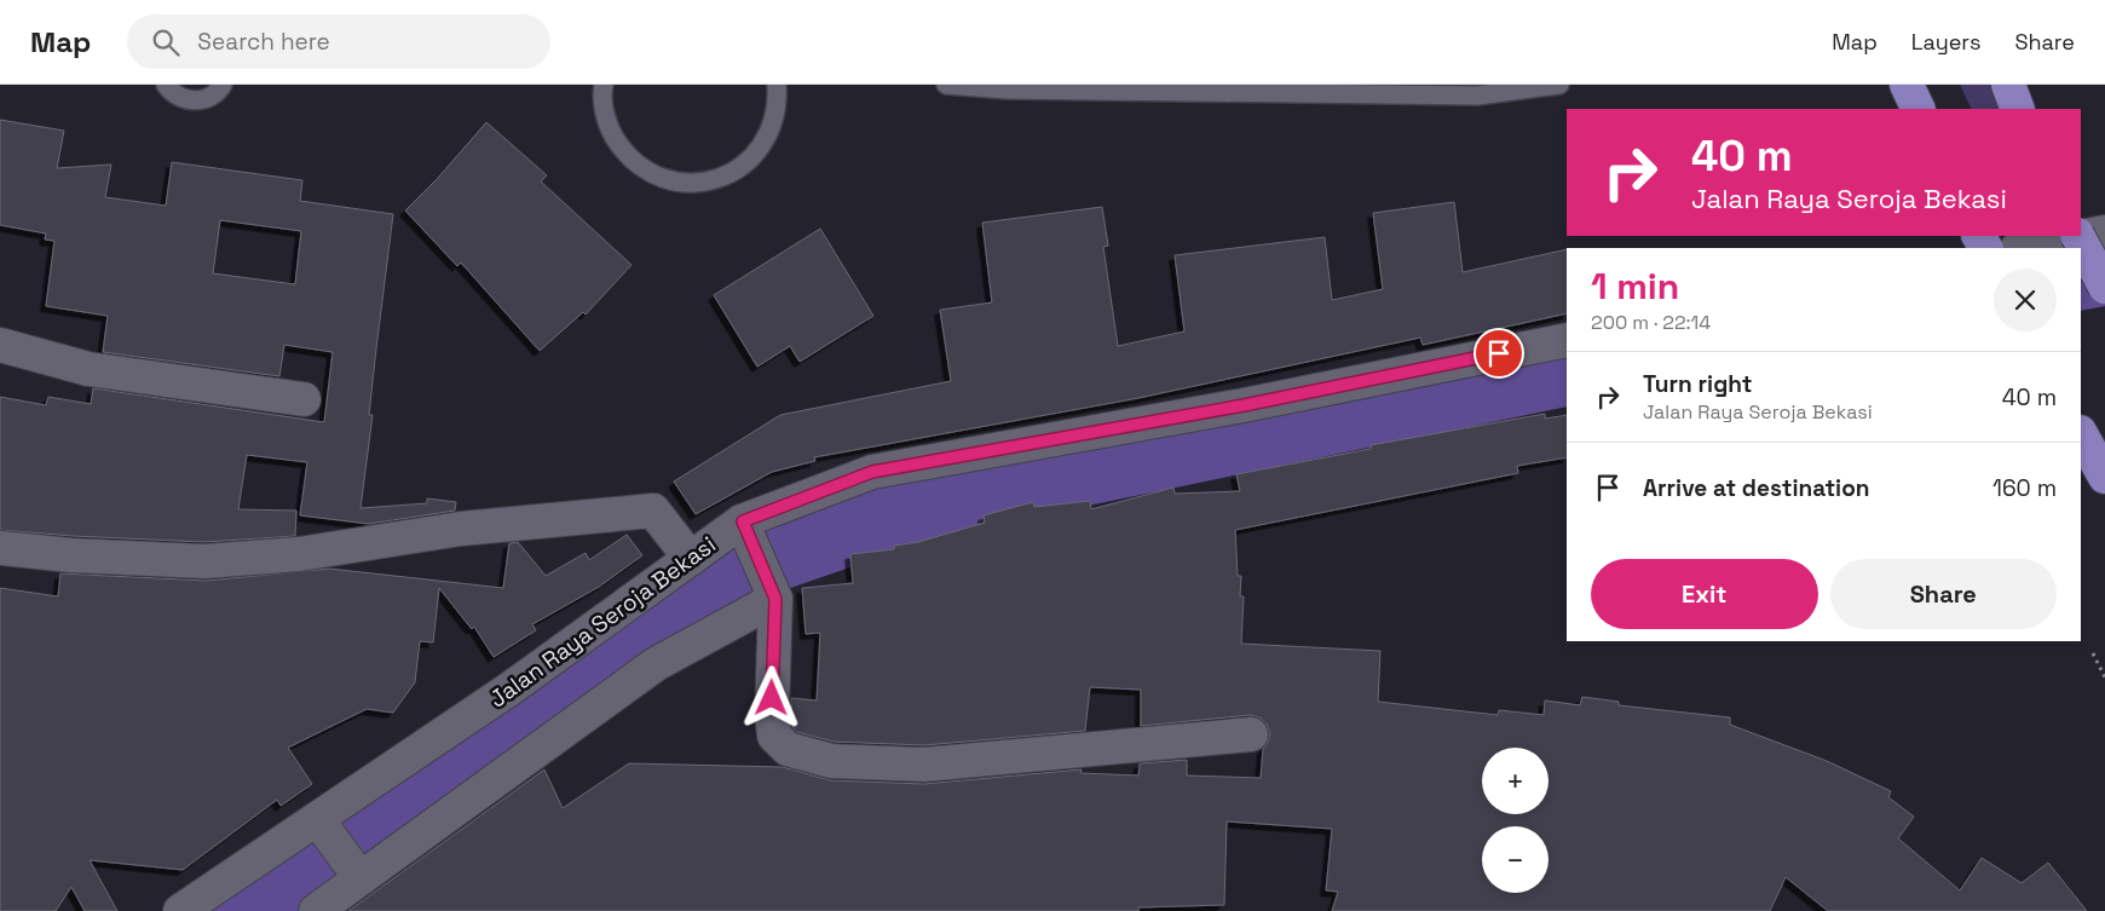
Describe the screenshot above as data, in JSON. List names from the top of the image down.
{
  "streets": {
    "street": ["Jalan Raya Seroja Bekasi"]
  },
  "page": {
    "header": "Map",
    "search": "Search here",
    "nav": ["Map", "Layers", "Share"],
    "turn": ["40 m", "Jalan Raya Seroja Bekasi"],
    "heading": ["1 min", "200 m · 22:14"],
    "list": [
      {
        "name": "Turn right",
        "note": "Jalan Raya Seroja Bekasi",
        "value": "40 m"
      },
      {
        "name": "Arrive at destination",
        "value": "160 m"
      }
    ],
    "buttons": ["Exit", "Share"],
    "map_buttons": ["+", "−"]
  }
}
